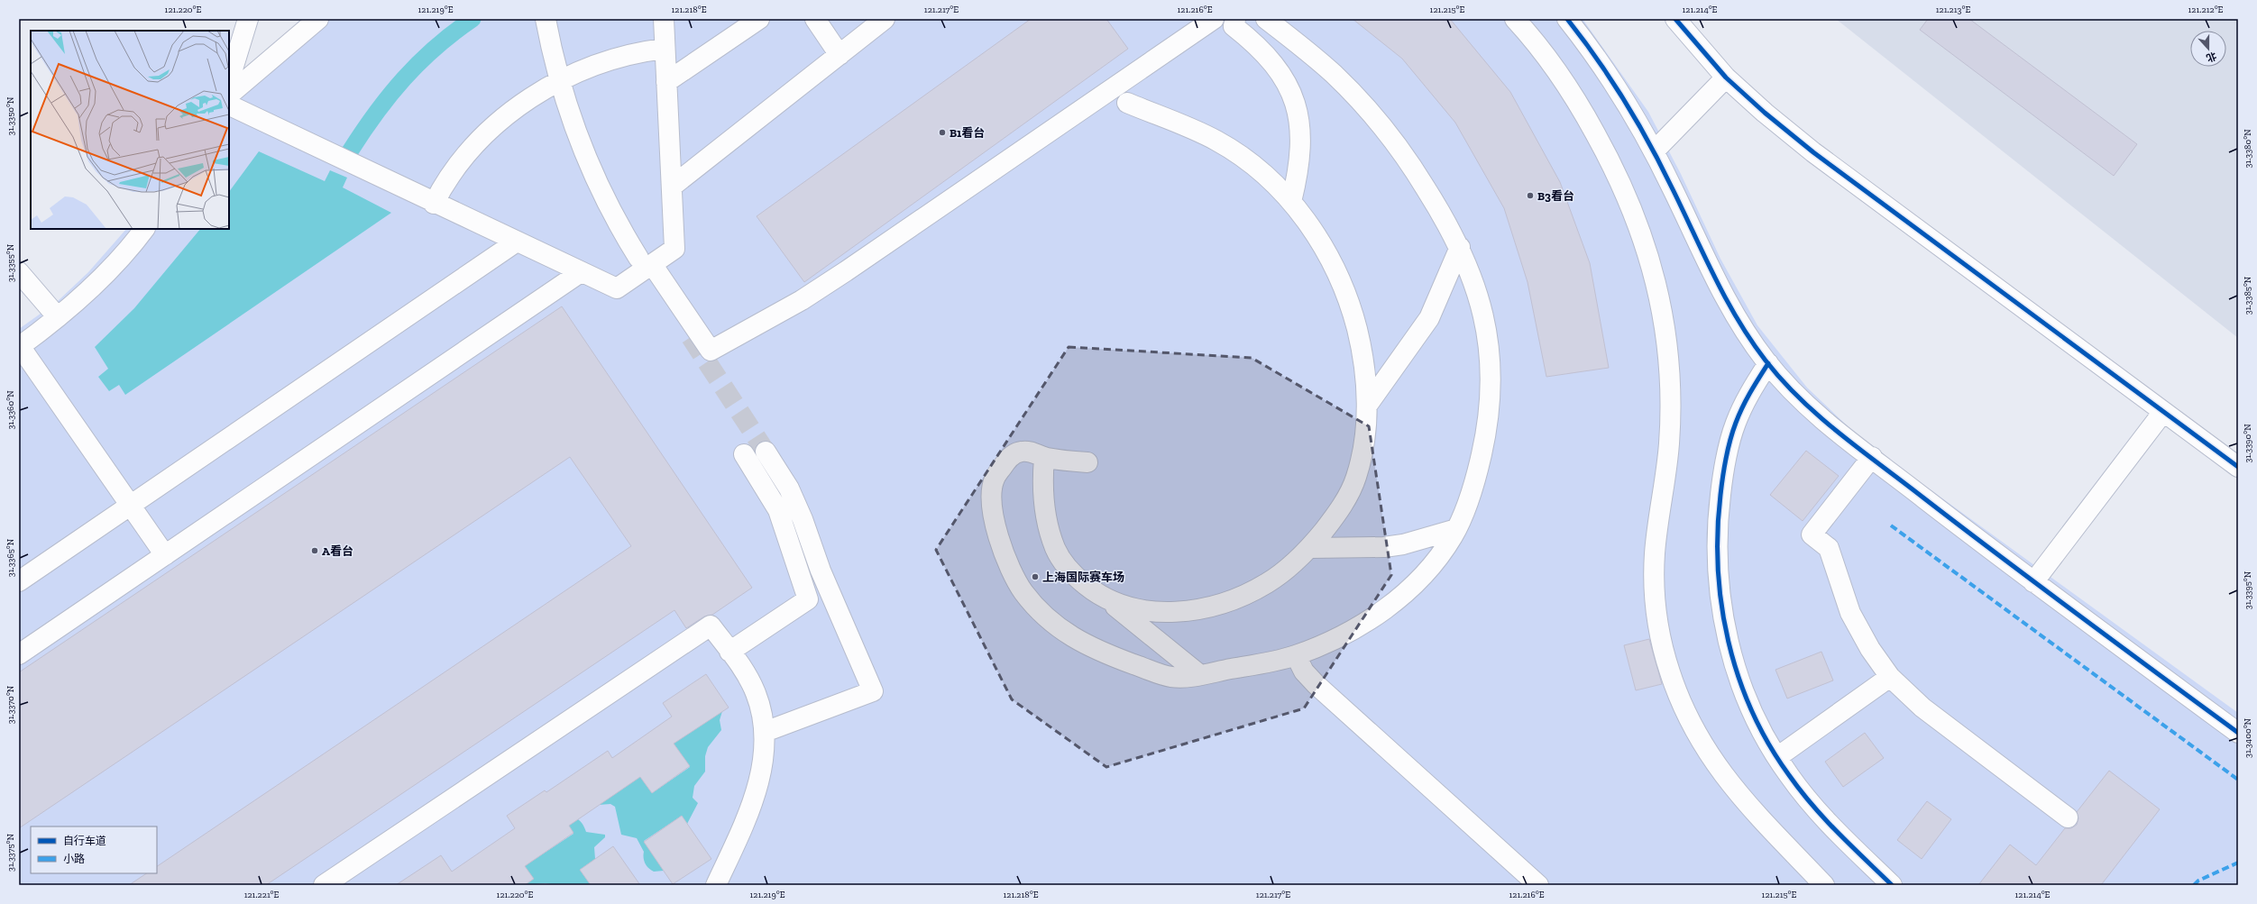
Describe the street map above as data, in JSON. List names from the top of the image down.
{
  "places": [
    "B1看台",
    "B3看台",
    "A看台",
    "上海国际赛车场"
  ],
  "legend": ["自行车道", "小路"],
  "north": "bottom",
  "coordinates": [
    "121.220°E",
    "121.219°E",
    "121.218°E",
    "121.217°E",
    "121.216°E",
    "121.215°E",
    "121.214°E",
    "121.213°E",
    "121.212°E",
    "31.3350°N",
    "31.3380°N",
    "31.3355°N",
    "31.3385°N",
    "31.3360°N",
    "31.3390°N",
    "31.3365°N",
    "31.3395°N",
    "31.3370°N",
    "31.3400°N",
    "31.3375°N",
    "121.221°E"
  ]
}
